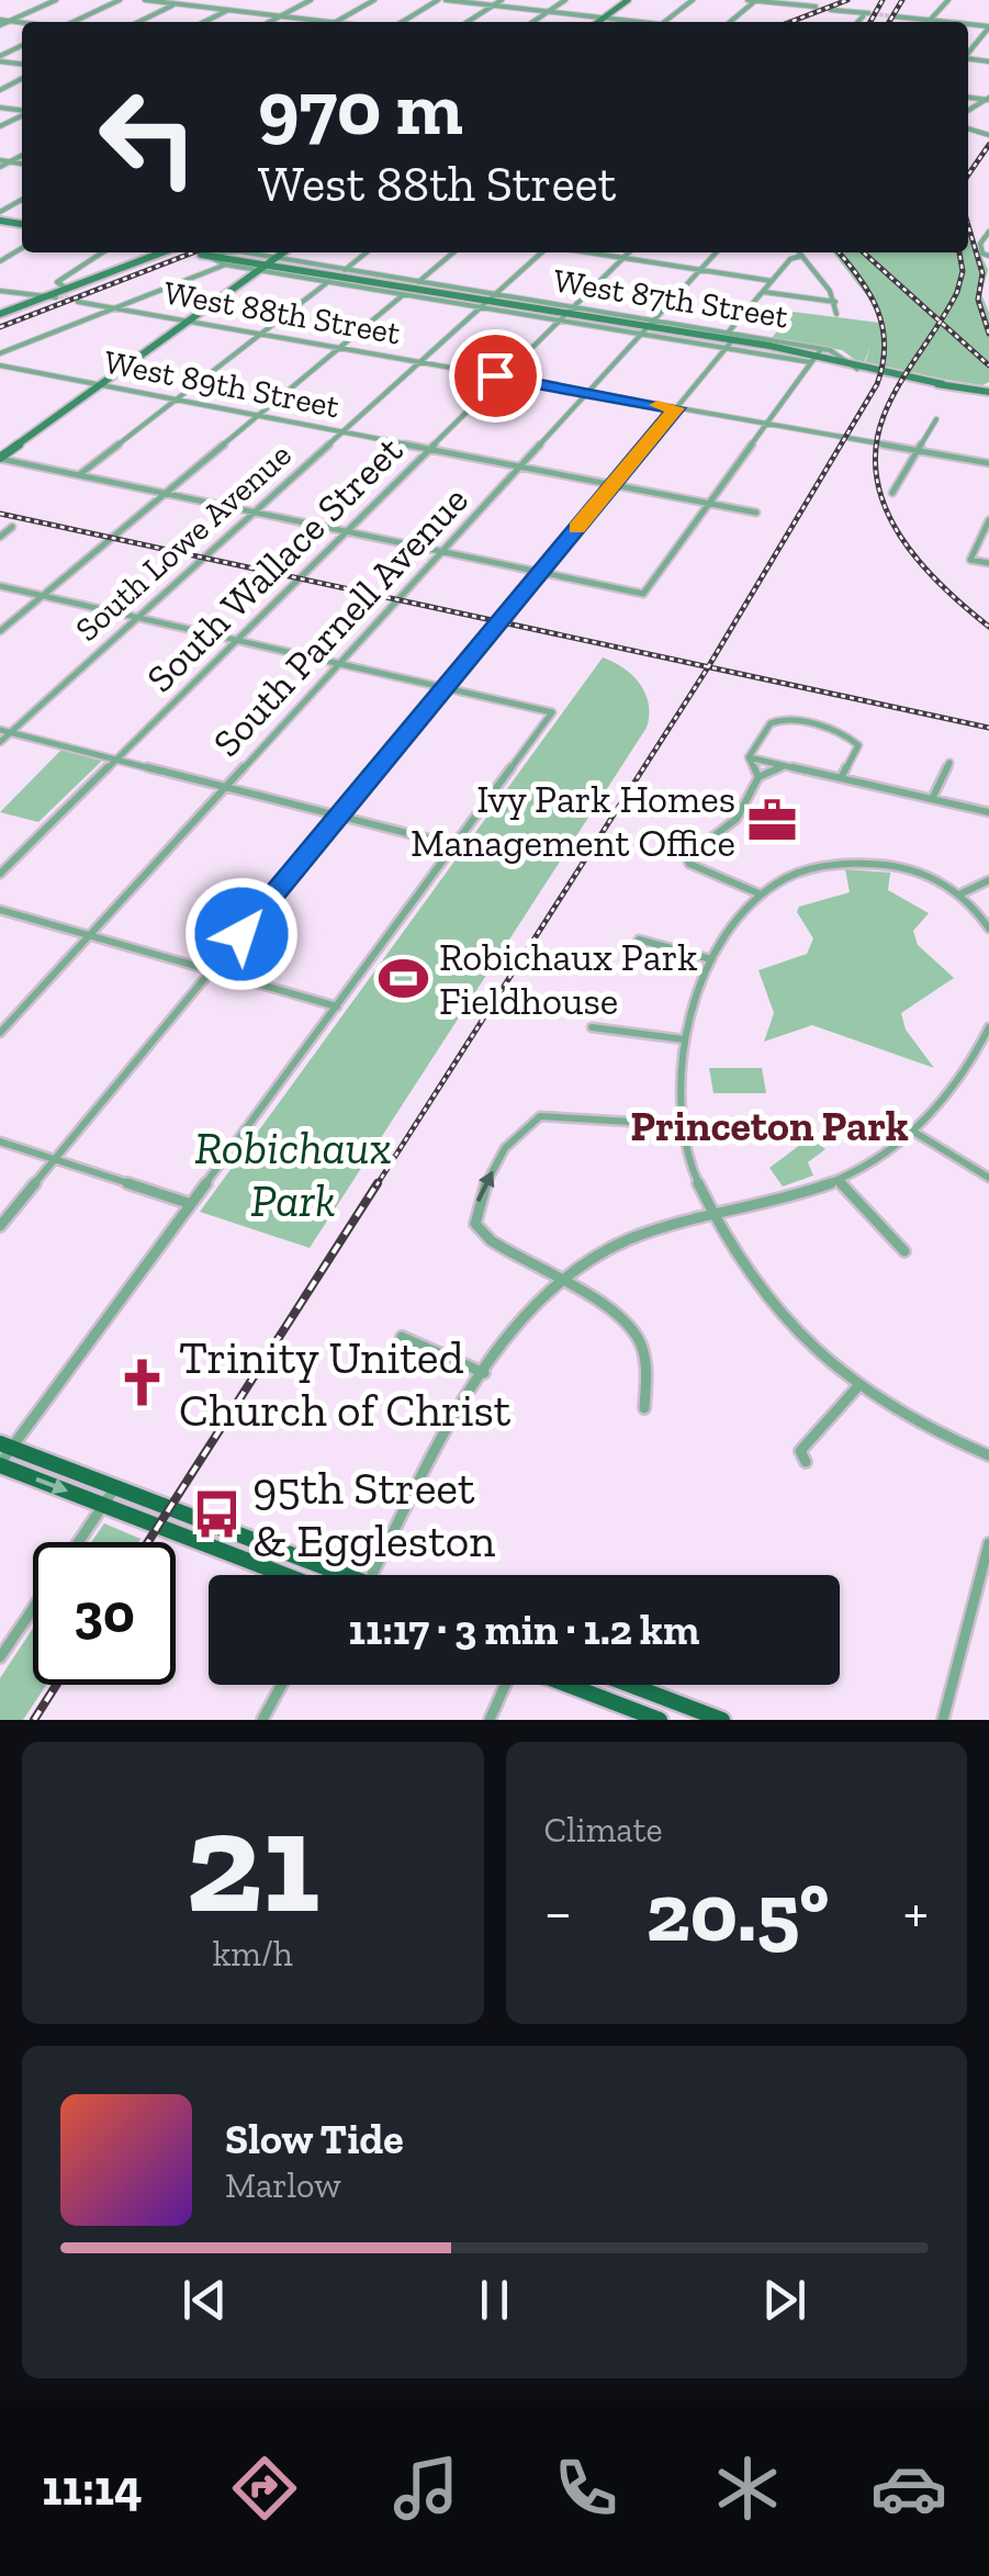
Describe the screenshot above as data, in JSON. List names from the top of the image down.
{
  "streets": {
    "main road": ["West 87th Street"],
    "street": [
      "West 88th Street",
      "West 89th Street",
      "South Lowe Avenue",
      "South Wallace Street",
      "South Parnell Avenue"
    ]
  },
  "crossings": [
    ["West 87th Street", "South Lowe Avenue"],
    ["West 87th Street", "South Wallace Street"],
    ["West 87th Street", "South Parnell Avenue"],
    ["West 88th Street", "South Lowe Avenue"],
    ["West 88th Street", "South Wallace Street"],
    ["West 88th Street", "South Parnell Avenue"],
    ["West 89th Street", "South Lowe Avenue"],
    ["West 89th Street", "South Wallace Street"],
    ["West 89th Street", "South Parnell Avenue"]
  ],
  "districts": ["Princeton Park"],
  "parks": ["Robichaux Park"],
  "places": {
    "office": ["Ivy Park Homes Management Office"],
    "sports": ["Robichaux Park Fieldhouse"],
    "church": ["Trinity United Church of Christ"],
    "bus stop": ["95th Street & Eggleston"]
  },
  "page": {
    "turn": ["970 m", "West 88th Street"],
    "limit": "30",
    "trip": "11:17 · 3 min · 1.2 km",
    "tile": [
      ["21", "km/h"],
      "Climate"
    ],
    "heat": ["−", "20.5°", "+"],
    "song": ["Slow Tide", "Marlow"],
    "tabs": "11:14"
  }
}
